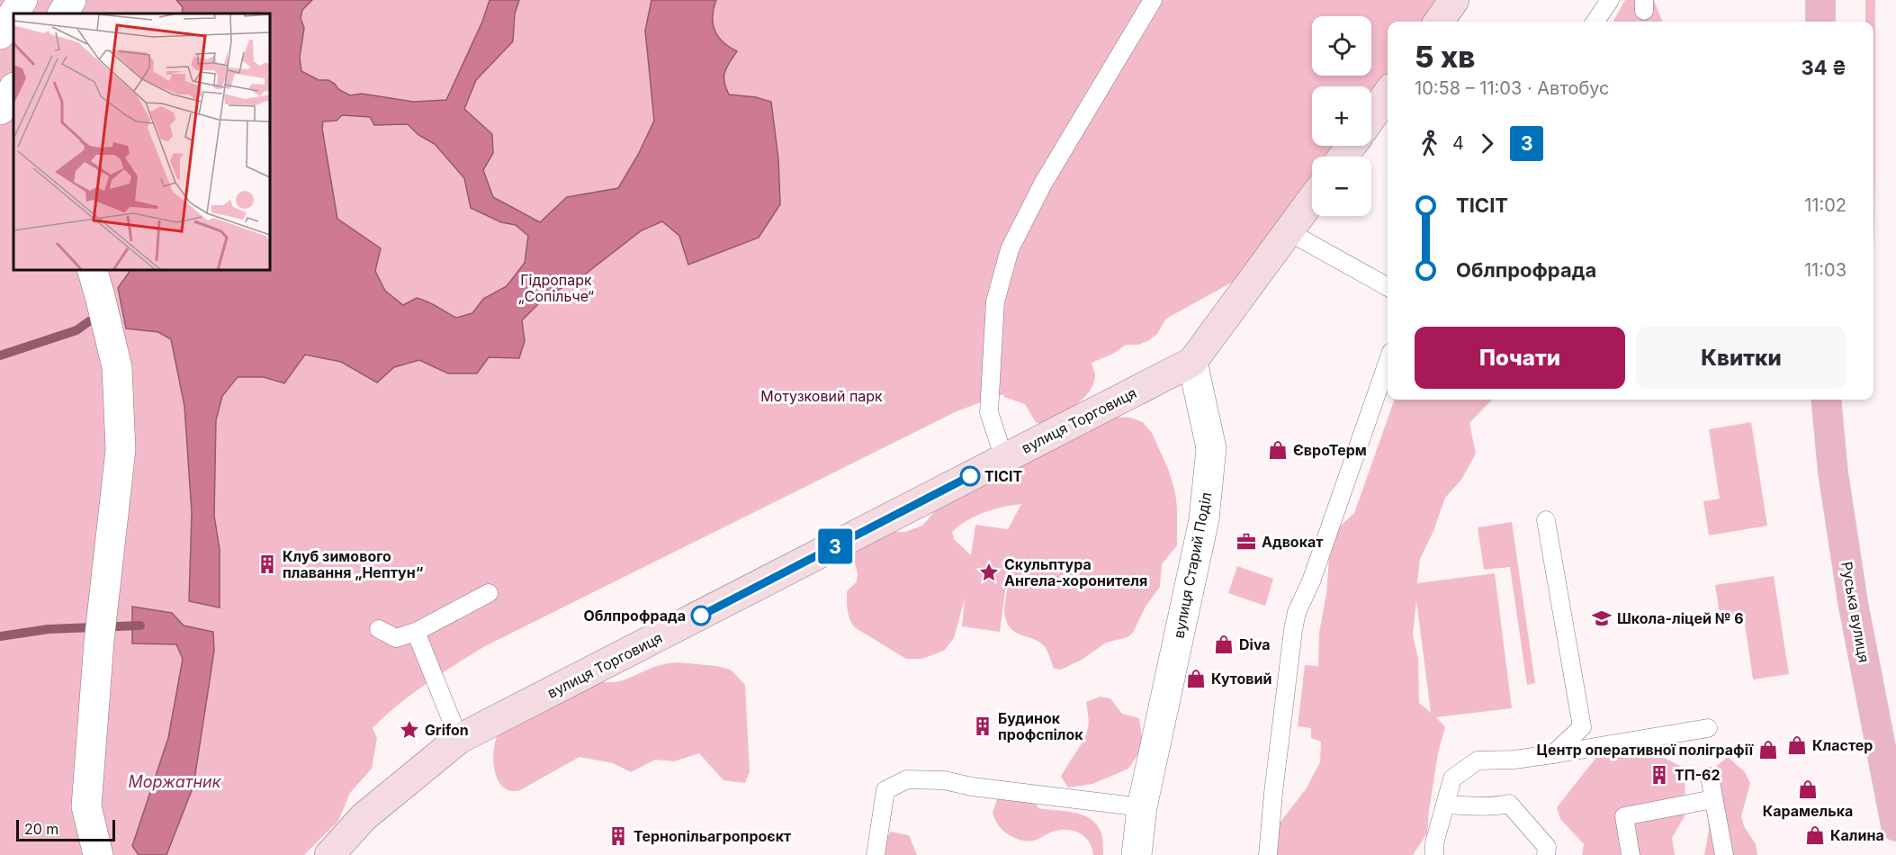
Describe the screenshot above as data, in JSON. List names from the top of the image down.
{
  "streets": {
    "main road": ["вулиця Торговиця", "Руська вулиця"],
    "street": ["вулиця Старий Поділ"]
  },
  "crossings": [
    ["вулиця Торговиця", "вулиця Старий Поділ"]
  ],
  "water": ["Моржатник"],
  "parks": ["Гідропарк „Сопільче“", "Мотузковий парк"],
  "places": {
    "shop": [
      "ЄвроТерм",
      "Diva",
      "Кутовий",
      "Кластер",
      "Центр оперативної поліграфії",
      "Карамелька",
      "Калина"
    ],
    "other": ["ТІСІТ", "Облпрофрада"],
    "office": ["Адвокат"],
    "building": [
      "Клуб зимового плавання „Нептун“",
      "Будинок профспілок",
      "ТП-62",
      "Тернопільагропроєкт"
    ],
    "place": ["Скульптура Ангела-хоронителя", "Grifon"],
    "school or university": ["Школа-ліцей № 6"]
  },
  "lines": ["bus line 3"],
  "scale_bar": "20 m",
  "page": {
    "on_map": "3",
    "map_buttons": ["+", "−"],
    "heading": ["5 хв", "10:58 – 11:03 · Автобус", "34 ₴"],
    "legs": ["4", "3"],
    "list": [
      {
        "name": "ТІСІТ",
        "value": "11:02"
      },
      {
        "name": "Облпрофрада",
        "value": "11:03"
      }
    ],
    "buttons": ["Почати", "Квитки"],
    "scale": "20 m"
  }
}
